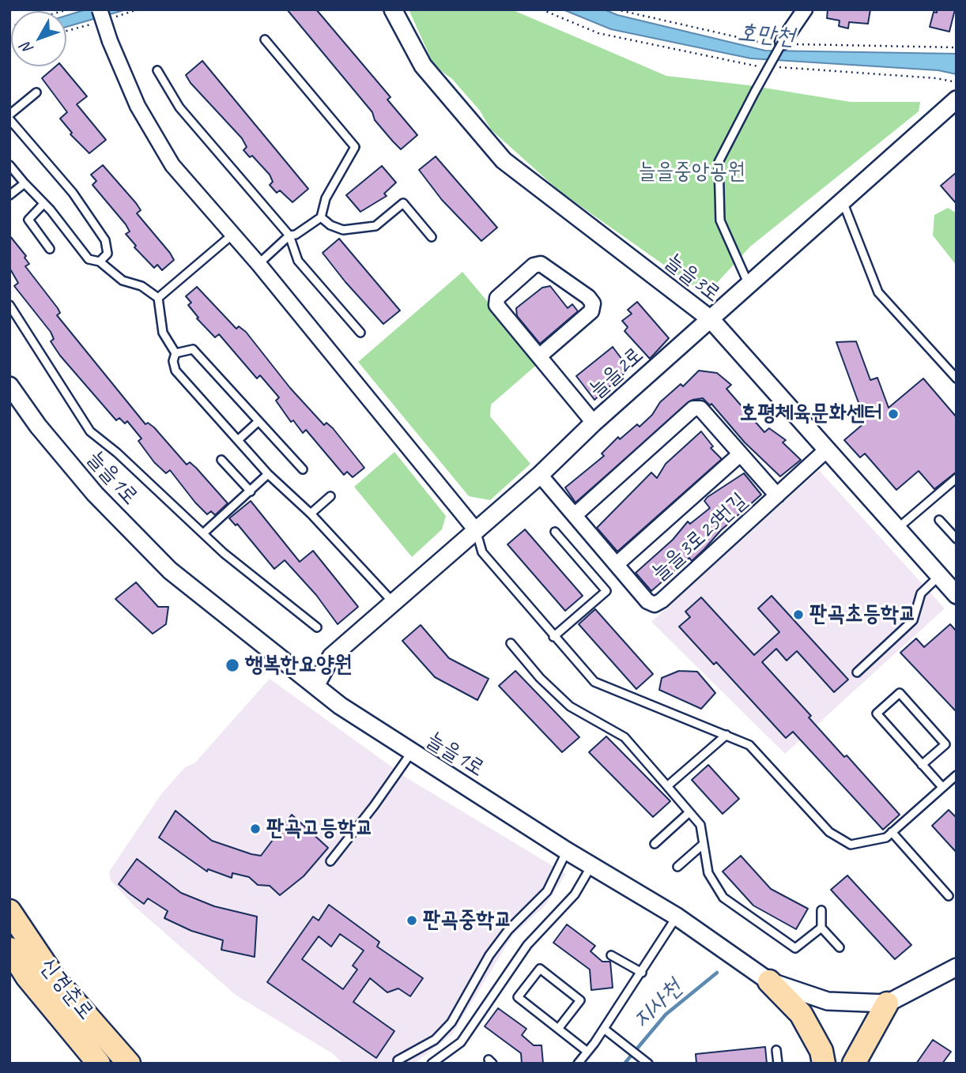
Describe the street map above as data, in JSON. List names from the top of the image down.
{
  "streets": {
    "highway": ["신경춘로"],
    "street": [
      "늘을3로",
      "늘을2로",
      "늘을1로",
      "늘을3로25번길"
    ]
  },
  "crossings": [
    ["늘을3로", "늘을2로"],
    ["늘을3로", "늘을3로25번길"],
    ["늘을2로", "늘을1로"],
    ["늘을2로", "늘을3로25번길"]
  ],
  "water": ["호만천", "지사천"],
  "parks": ["늘을중앙공원"],
  "places": [
    "호평체육문화센터",
    "판곡초등학교",
    "행복한요양원",
    "판곡고등학교",
    "판곡중학교"
  ],
  "north": "bottom left"
}
